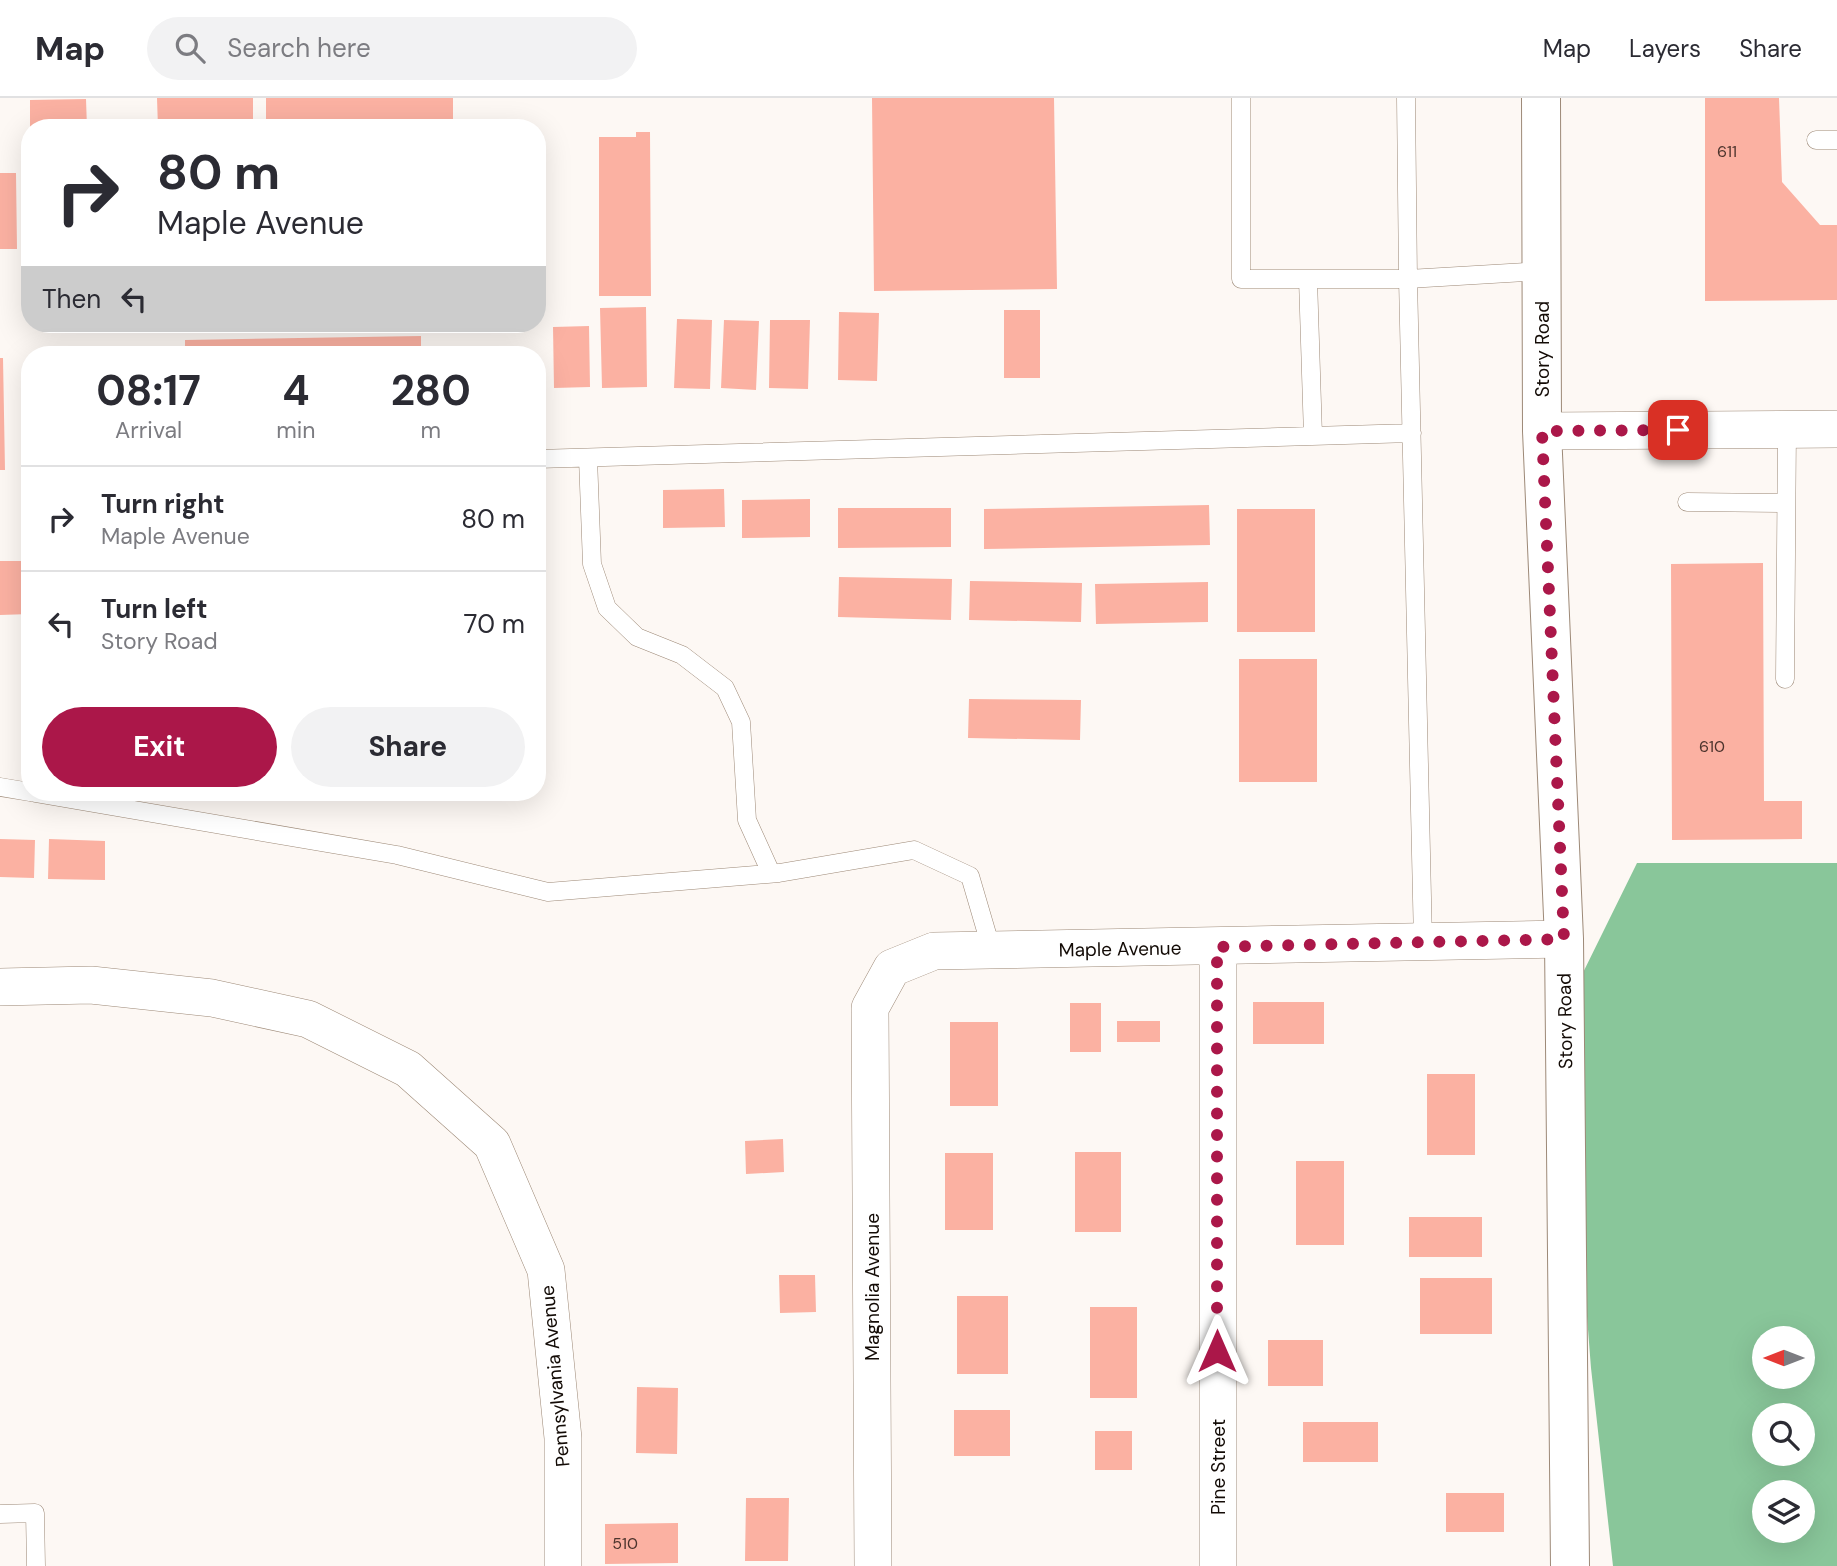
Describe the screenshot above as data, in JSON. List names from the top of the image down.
{
  "streets": {
    "street": [
      "Story Road",
      "Maple Avenue",
      "Magnolia Avenue",
      "Pennsylvania Avenue",
      "Pine Street"
    ]
  },
  "crossings": [
    ["Story Road", "Maple Avenue"],
    ["Maple Avenue", "Magnolia Avenue"],
    ["Maple Avenue", "Pine Street"]
  ],
  "house_numbers": ["611", "610", "510"],
  "north": "left",
  "page": {
    "header": "Map",
    "search": "Search here",
    "nav": ["Map", "Layers", "Share"],
    "turn": ["80 m", "Maple Avenue"],
    "then": "Then",
    "eta": [
      "08:17",
      "Arrival",
      "4",
      "min",
      "280",
      "m"
    ],
    "list": [
      {
        "name": "Turn right",
        "note": "Maple Avenue",
        "value": "80 m"
      },
      {
        "name": "Turn left",
        "note": "Story Road",
        "value": "70 m"
      }
    ],
    "buttons": ["Exit", "Share"]
  }
}
